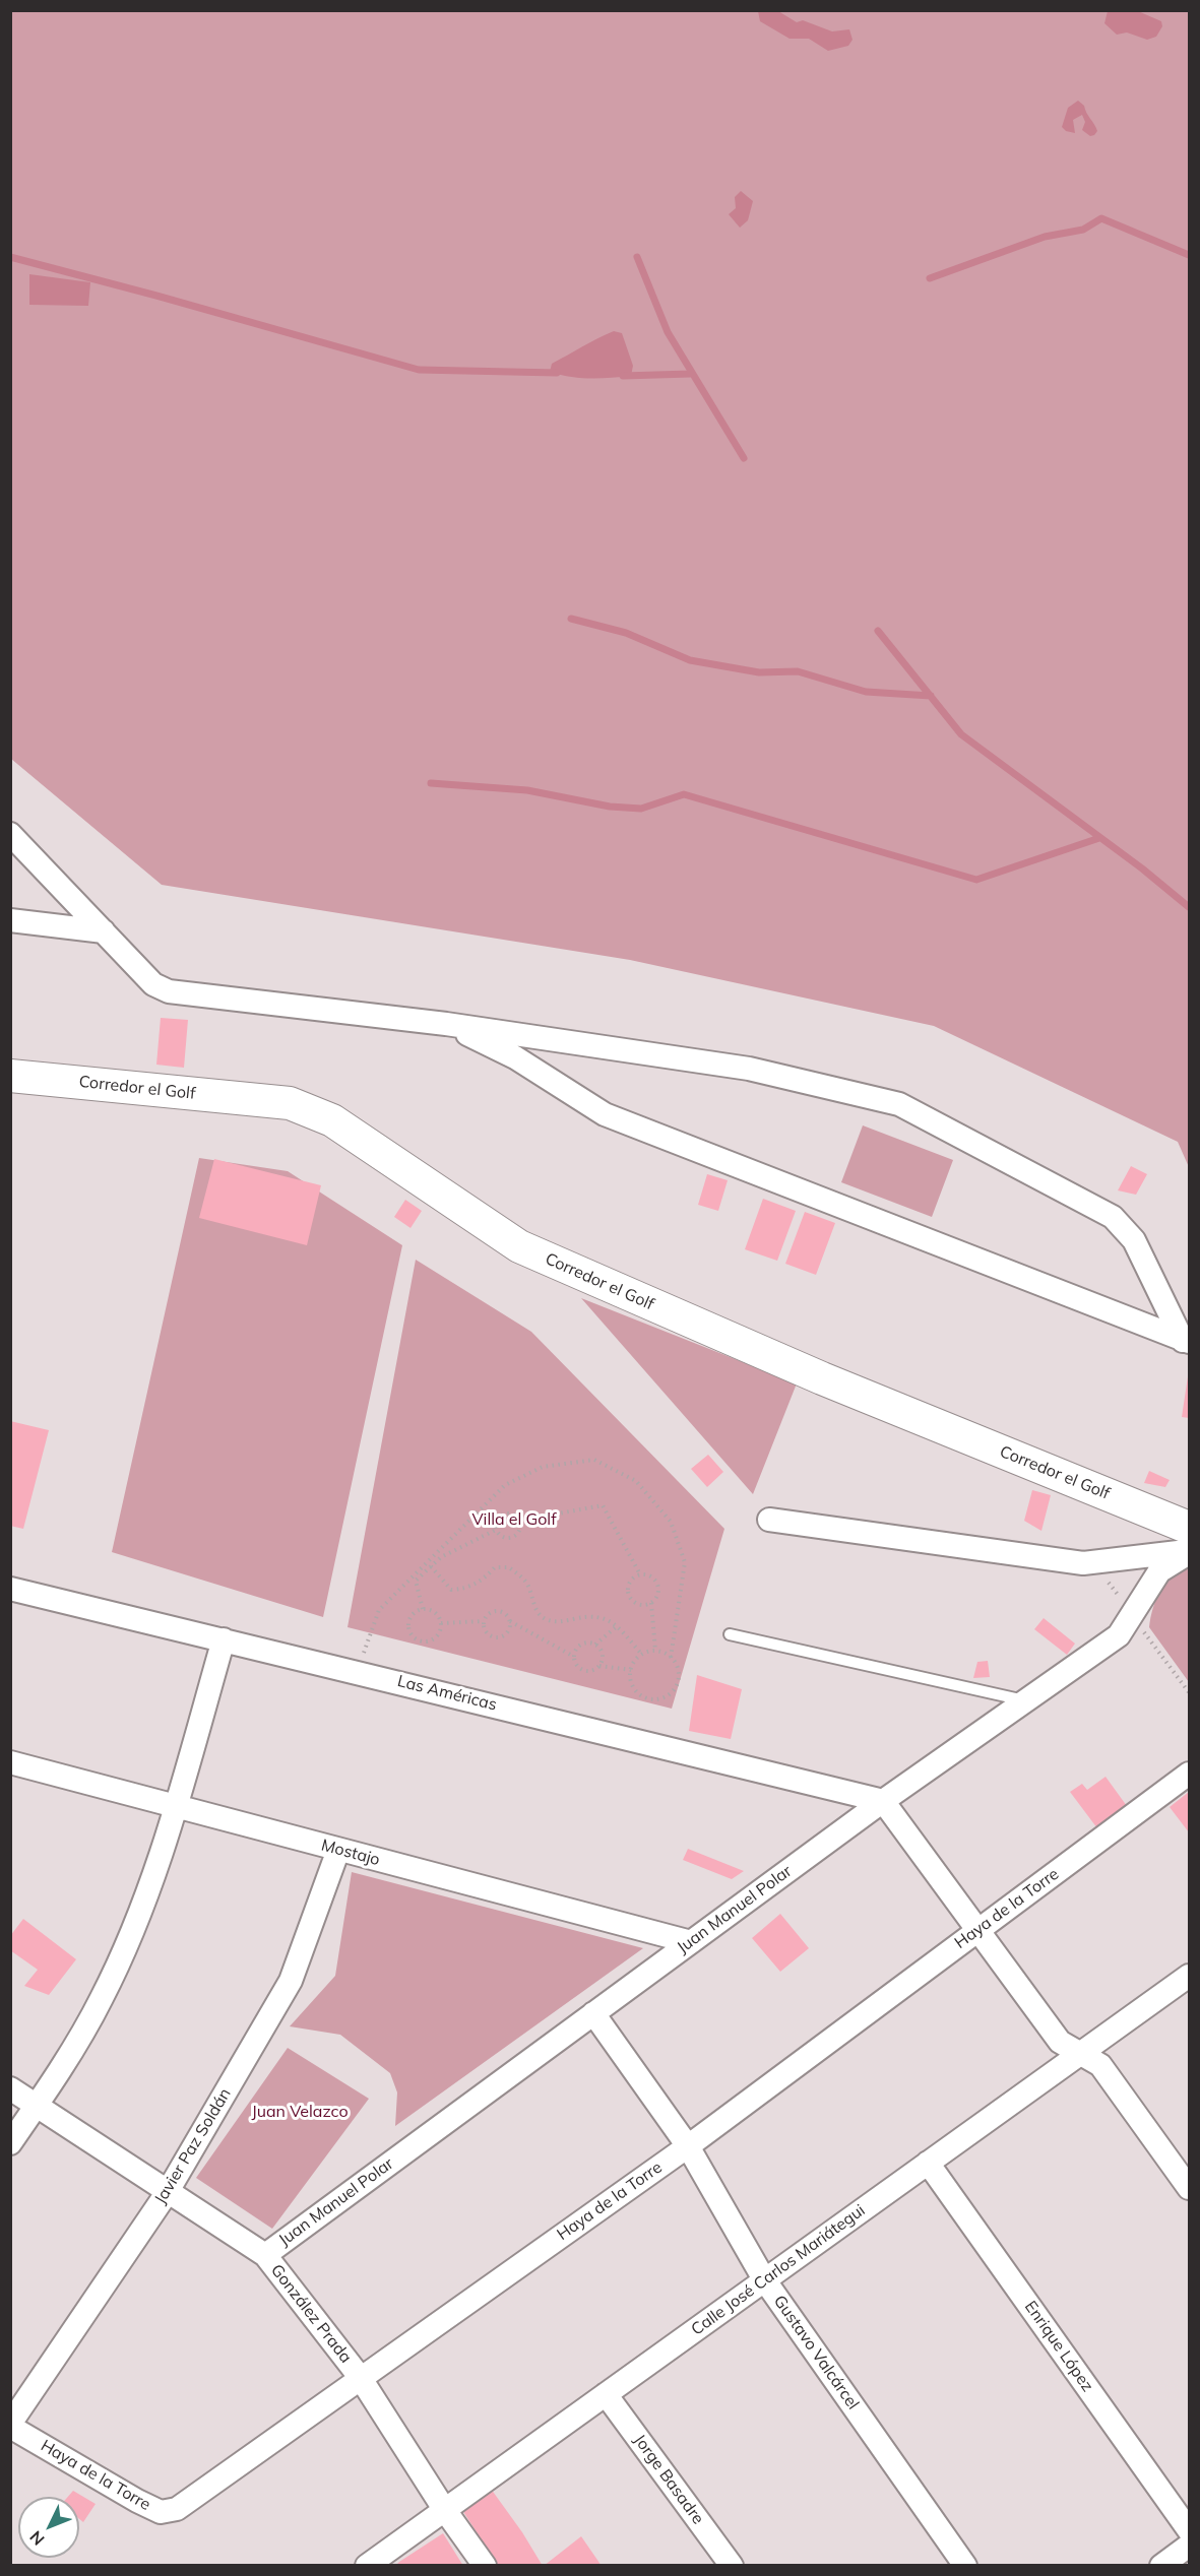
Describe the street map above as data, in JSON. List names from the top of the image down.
{
  "streets": {
    "street": [
      "Corredor el Golf",
      "Las Américas",
      "Mostajo",
      "Haya de la Torre",
      "Juan Manuel Polar",
      "Javier Paz Soldán",
      "Calle José Carlos Mariátegui",
      "González Prada",
      "Enrique López",
      "Gustavo Valcárcel",
      "Jorge Basadre"
    ]
  },
  "crossings": [
    ["Las Américas", "Juan Manuel Polar"],
    ["Mostajo", "Juan Manuel Polar"],
    ["Mostajo", "Javier Paz Soldán"],
    ["Haya de la Torre", "Javier Paz Soldán"],
    ["Haya de la Torre", "González Prada"],
    ["Haya de la Torre", "Gustavo Valcárcel"],
    ["Juan Manuel Polar", "González Prada"],
    ["Juan Manuel Polar", "Gustavo Valcárcel"],
    ["Javier Paz Soldán", "González Prada"],
    ["Calle José Carlos Mariátegui", "González Prada"],
    ["Calle José Carlos Mariátegui", "Enrique López"],
    ["Calle José Carlos Mariátegui", "Gustavo Valcárcel"],
    ["Calle José Carlos Mariátegui", "Jorge Basadre"]
  ],
  "parks": ["Villa el Golf", "Juan Velazco"],
  "north": "bottom left"
}
